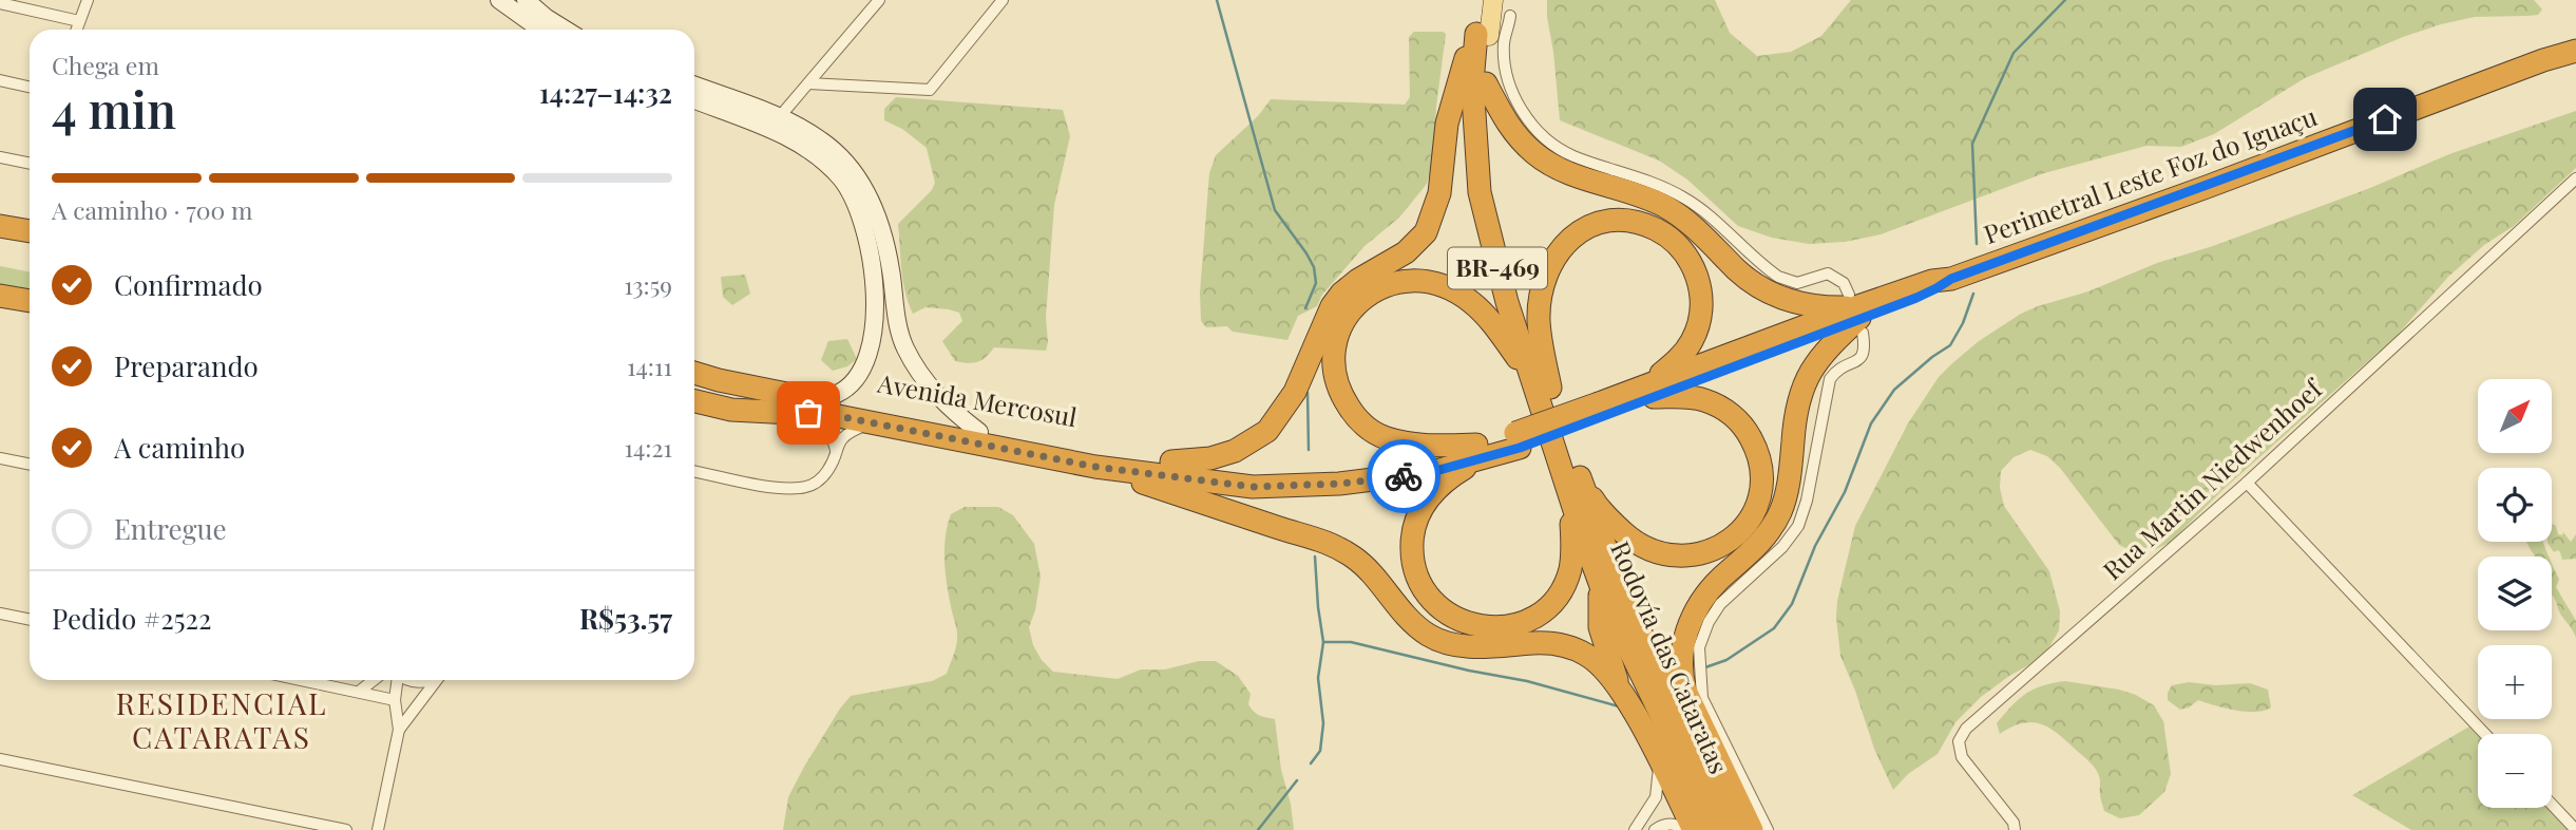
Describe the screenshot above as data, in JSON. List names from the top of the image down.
{
  "streets": {
    "highway": [
      "Perimetral Leste Foz do Iguaçu",
      "BR-469",
      "Avenida Mercosul",
      "Rodovía das Cataratas"
    ],
    "street": ["Rua Martin Niedwenhoef"]
  },
  "districts": ["RESIDENCIAL CATARATAS"],
  "north": "top right",
  "page": {
    "heading": ["4 min", "Chega em", "14:27–14:32"],
    "panel": ["Pedido #2522", "R$53.57"],
    "bar": "A caminho · 700 m",
    "list": [
      ["Confirmado", "13:59"],
      ["Preparando", "14:11"],
      ["A caminho", "14:21"],
      "Entregue"
    ],
    "map_buttons": ["+", "−"]
  }
}
